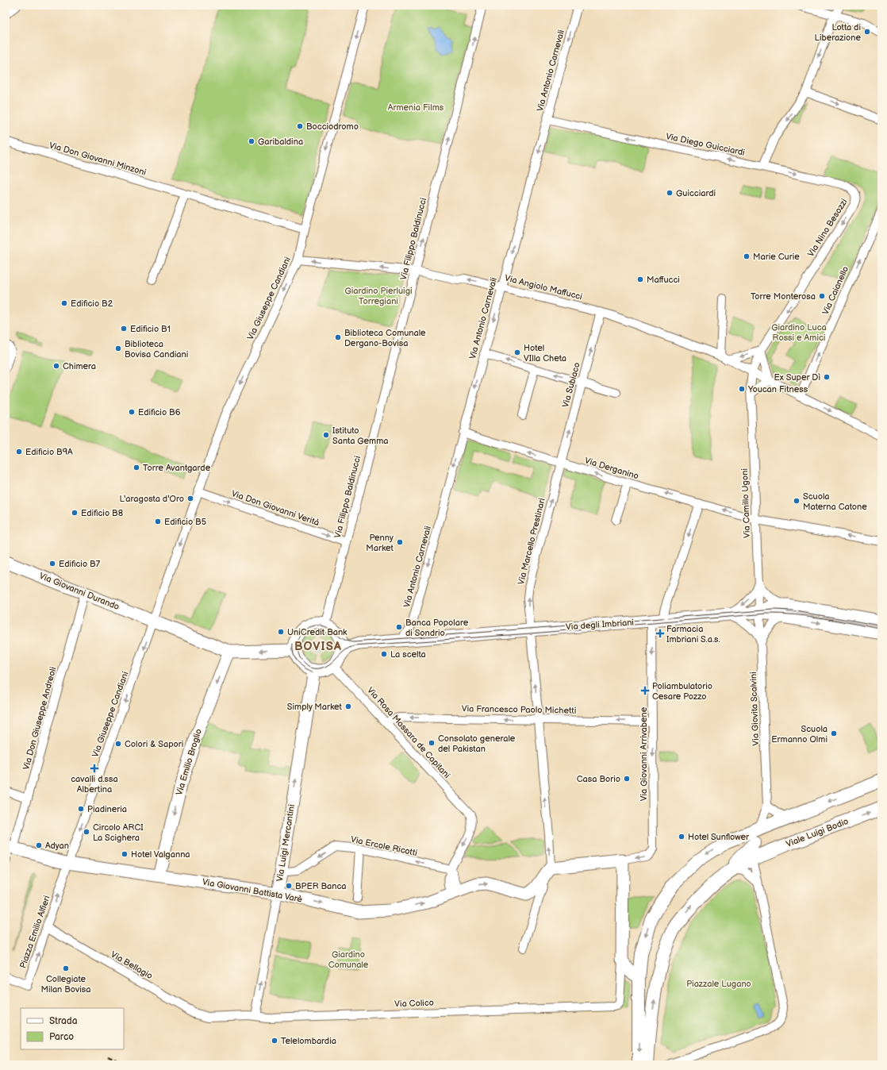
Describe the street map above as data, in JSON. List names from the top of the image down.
{
  "streets": {
    "main road": ["Viale Luigi Bodio"],
    "street": [
      "Via Antonio Carnevali",
      "Via Diego Guicciardi",
      "Via Don Giovanni Minzoni",
      "Via Nino Besozzi",
      "Via Filippo Baldinucci",
      "Via Angiolo Maffucci",
      "Via Caianello",
      "Via Giuseppe Candiani",
      "Via Subiaco",
      "Via Derganino",
      "Via Camillo Ugoni",
      "Via Don Giovanni Verità",
      "Via Marcello Prestinari",
      "Via Giovanni Durando",
      "Via degli Imbriani",
      "Via Giovita Scalvini",
      "Via Francesco Paolo Michetti",
      "Via Don Giuseppe Andreoli",
      "Via Rosa Massara de Capitani",
      "Via Giovanni Arrivabene",
      "Via Emilio Broglio",
      "Via Luigi Mercantini",
      "Via Ercole Ricotti",
      "Via Giovanni Battista Varè",
      "Piazza Emilio Alfieri",
      "Via Bellagio",
      "Via Colico"
    ]
  },
  "crossings": [
    ["Via Antonio Carnevali", "Via Diego Guicciardi"],
    ["Via Antonio Carnevali", "Via Angiolo Maffucci"],
    ["Via Antonio Carnevali", "Via Derganino"],
    ["Via Antonio Carnevali", "Via degli Imbriani"],
    ["Via Diego Guicciardi", "Via Nino Besozzi"],
    ["Via Don Giovanni Minzoni", "Via Giuseppe Candiani"],
    ["Via Nino Besozzi", "Via Angiolo Maffucci"],
    ["Via Nino Besozzi", "Via Camillo Ugoni"],
    ["Via Filippo Baldinucci", "Via Angiolo Maffucci"],
    ["Via Filippo Baldinucci", "Via Don Giovanni Verità"],
    ["Via Filippo Baldinucci", "Via degli Imbriani"],
    ["Via Filippo Baldinucci", "Via Rosa Massara de Capitani"],
    ["Via Filippo Baldinucci", "Via Luigi Mercantini"],
    ["Via Angiolo Maffucci", "Via Caianello"],
    ["Via Angiolo Maffucci", "Via Giuseppe Candiani"],
    ["Via Angiolo Maffucci", "Via Subiaco"],
    ["Via Angiolo Maffucci", "Via Camillo Ugoni"],
    ["Via Giuseppe Candiani", "Via Don Giovanni Verità"],
    ["Via Giuseppe Candiani", "Via Giovanni Durando"],
    ["Via Giuseppe Candiani", "Via Giovanni Battista Varè"],
    ["Via Giuseppe Candiani", "Piazza Emilio Alfieri"],
    ["Via Subiaco", "Via Derganino"],
    ["Via Subiaco", "Via Marcello Prestinari"],
    ["Via Derganino", "Via Camillo Ugoni"],
    ["Via Derganino", "Via Marcello Prestinari"],
    ["Via Derganino", "Via Giovanni Arrivabene"],
    ["Via Camillo Ugoni", "Via degli Imbriani"],
    ["Via Camillo Ugoni", "Via Giovita Scalvini"],
    ["Via Marcello Prestinari", "Via degli Imbriani"],
    ["Via Marcello Prestinari", "Via Francesco Paolo Michetti"],
    ["Via Giovanni Durando", "Via Don Giuseppe Andreoli"],
    ["Via Giovanni Durando", "Via Emilio Broglio"],
    ["Via degli Imbriani", "Via Giovita Scalvini"],
    ["Via degli Imbriani", "Via Rosa Massara de Capitani"],
    ["Via degli Imbriani", "Via Giovanni Arrivabene"],
    ["Via degli Imbriani", "Via Luigi Mercantini"],
    ["Via Francesco Paolo Michetti", "Via Rosa Massara de Capitani"],
    ["Via Francesco Paolo Michetti", "Via Giovanni Arrivabene"],
    ["Via Don Giuseppe Andreoli", "Via Giovanni Battista Varè"],
    ["Via Rosa Massara de Capitani", "Via Luigi Mercantini"],
    ["Via Rosa Massara de Capitani", "Via Ercole Ricotti"],
    ["Via Emilio Broglio", "Via Giovanni Battista Varè"],
    ["Via Luigi Mercantini", "Via Ercole Ricotti"],
    ["Via Luigi Mercantini", "Via Giovanni Battista Varè"],
    ["Via Luigi Mercantini", "Via Colico"],
    ["Via Giovanni Battista Varè", "Piazza Emilio Alfieri"],
    ["Piazza Emilio Alfieri", "Via Bellagio"],
    ["Via Bellagio", "Via Colico"]
  ],
  "one_way": [
    "Via Antonio Carnevali",
    "Via Nino Besozzi",
    "Via Filippo Baldinucci",
    "Via Caianello",
    "Via Giuseppe Candiani",
    "Via Derganino",
    "Via Don Giovanni Verità",
    "Via Marcello Prestinari",
    "Via Francesco Paolo Michetti",
    "Via Rosa Massara de Capitani",
    "Via Giovanni Arrivabene",
    "Via Emilio Broglio",
    "Via Luigi Mercantini",
    "Via Ercole Ricotti",
    "Via Giovanni Battista Varè",
    "Piazza Emilio Alfieri"
  ],
  "districts": ["BOVISA"],
  "parks": [
    "Armenia Films",
    "Giardino Pierluigi Torregiani",
    "Giardino Luca Rossi e Amici",
    "Giardino Comunale",
    "Piazzale Lugano"
  ],
  "places": {
    "other": [
      "Lotta di Liberazione",
      "Bocciodromo",
      "Garibaldina",
      "Guicciardi",
      "Marie Curie",
      "Maffucci",
      "Torre Monterosa",
      "Edificio B2",
      "Edificio B1",
      "Biblioteca Comunale Dergano-Bovisa",
      "Biblioteca Bovisa Candiani",
      "Hotel VIlla Cheta",
      "Chimera",
      "Ex Super Dì",
      "Youcan Fitness",
      "Edificio B6",
      "Istituto Santa Gemma",
      "Edificio B9A",
      "Torre Avantgarde",
      "L'aragosta d'Oro",
      "Scuola Materna Catone",
      "Edificio B8",
      "Edificio B5",
      "Penny Market",
      "Edificio B7",
      "Banca Popolare di Sondrio",
      "UniCredit Bank",
      "La scelta",
      "Simply Market",
      "Scuola Ermanno Olmi",
      "Consolato generale del Pakistan",
      "Colori & Sapori",
      "Casa Borio",
      "Piadineria",
      "Circolo ARCI La Scighera",
      "Hotel Sunflower",
      "Adyan",
      "Hotel Valganna",
      "BPER Banca",
      "Collegiate Milan Bovisa",
      "Telelombardia"
    ],
    "health": ["Farmacia Imbriani S.a.s.", "Poliambulatorio Cesare Pozzo", "cavalli d.ssa Albertina"]
  },
  "legend": ["Strada", "Parco"]
}
